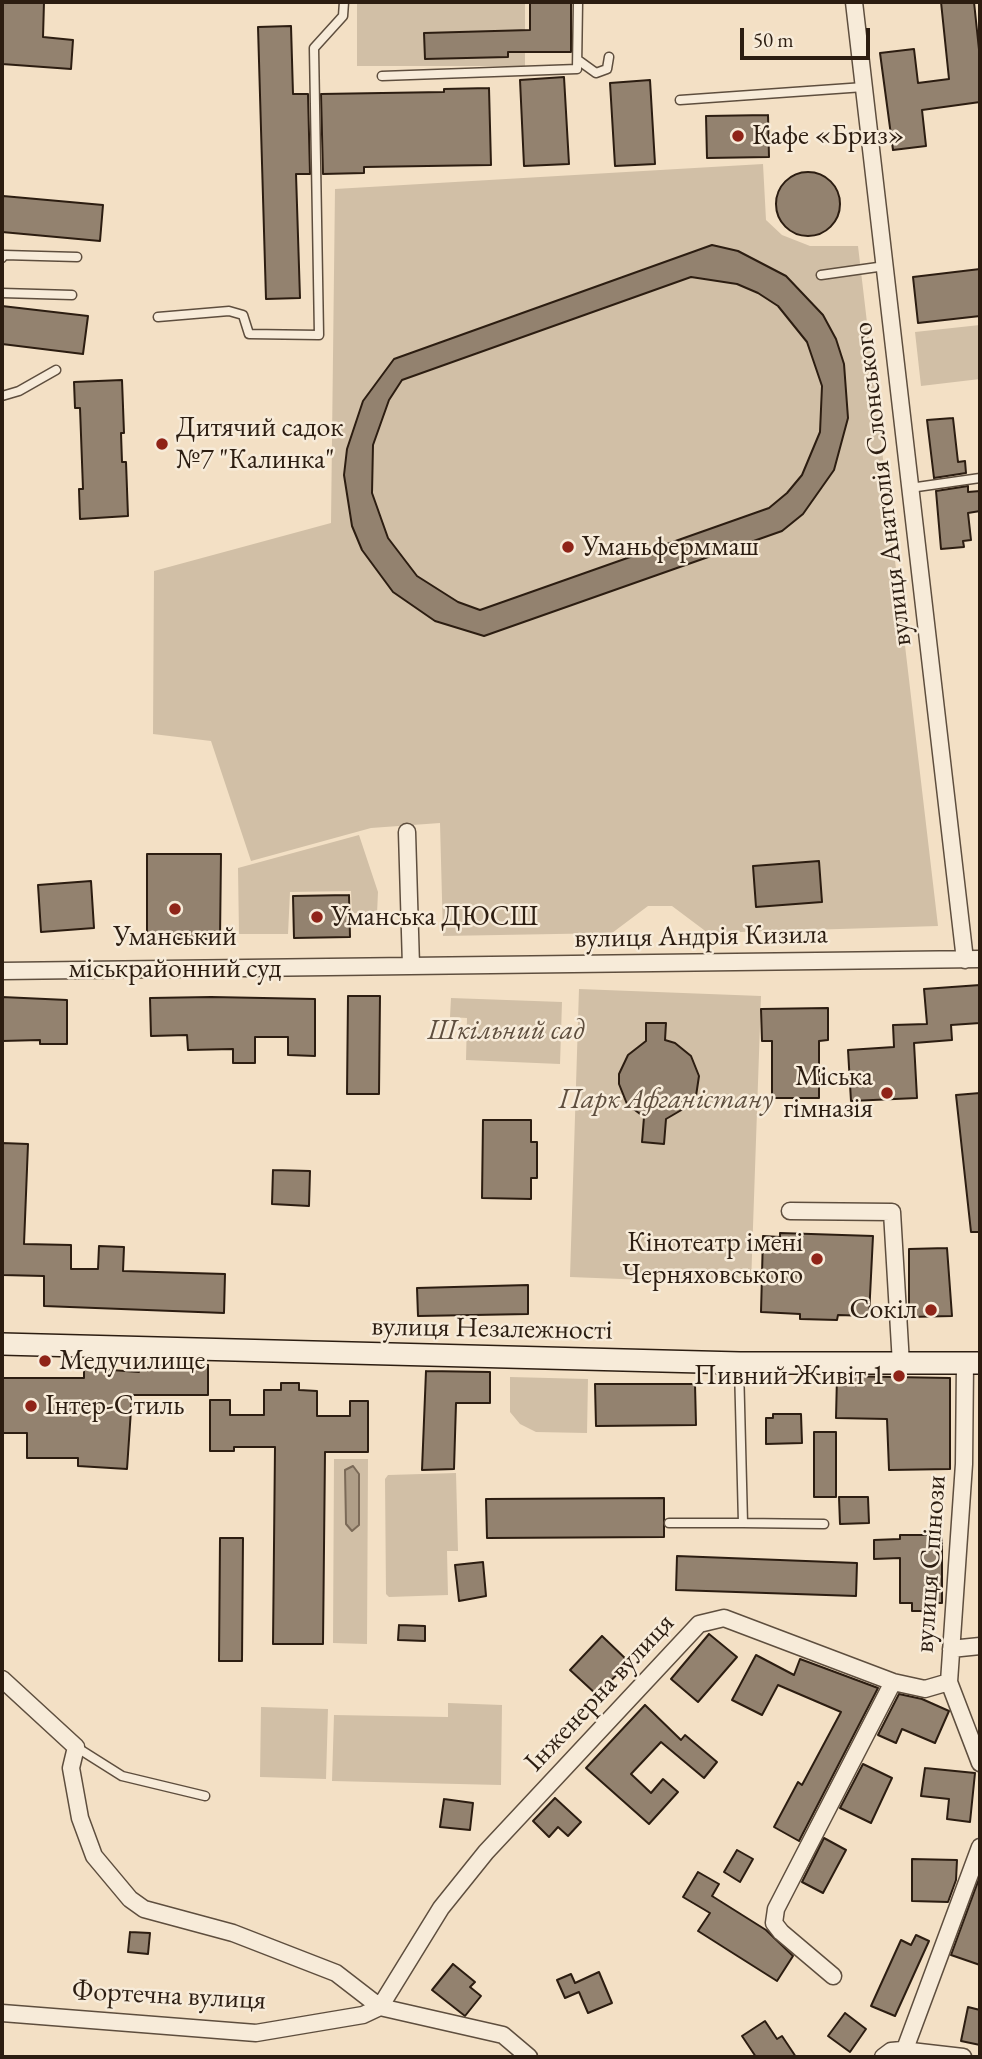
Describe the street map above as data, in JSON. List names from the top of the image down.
{
  "streets": {
    "main road": ["вулиця Незалежності"],
    "street": [
      "вулиця Анатолія Слонського",
      "вулиця Андрія Кизила",
      "вулиця Спінози",
      "Інженерна вулиця",
      "Фортечна вулиця"
    ]
  },
  "crossings": [
    ["вулиця Анатолія Слонського", "вулиця Андрія Кизила"],
    ["вулиця Незалежності", "вулиця Спінози"],
    ["вулиця Спінози", "Інженерна вулиця"],
    ["Інженерна вулиця", "Фортечна вулиця"]
  ],
  "parks": ["Шкільний сад", "Парк Афганістану"],
  "places": [
    "Кафе «Бриз»",
    "Дитячий садок №7 \"Калинка\"",
    "Уманьферммаш",
    "Уманський міськрайонний суд",
    "Уманська ДЮСШ",
    "Міська гімназія",
    "Кінотеатр імені Черняховського",
    "Сокіл",
    "Медучилище",
    "Пивний Живіт 1",
    "Інтер-Стиль"
  ],
  "scale_bar": "50 m"
}
